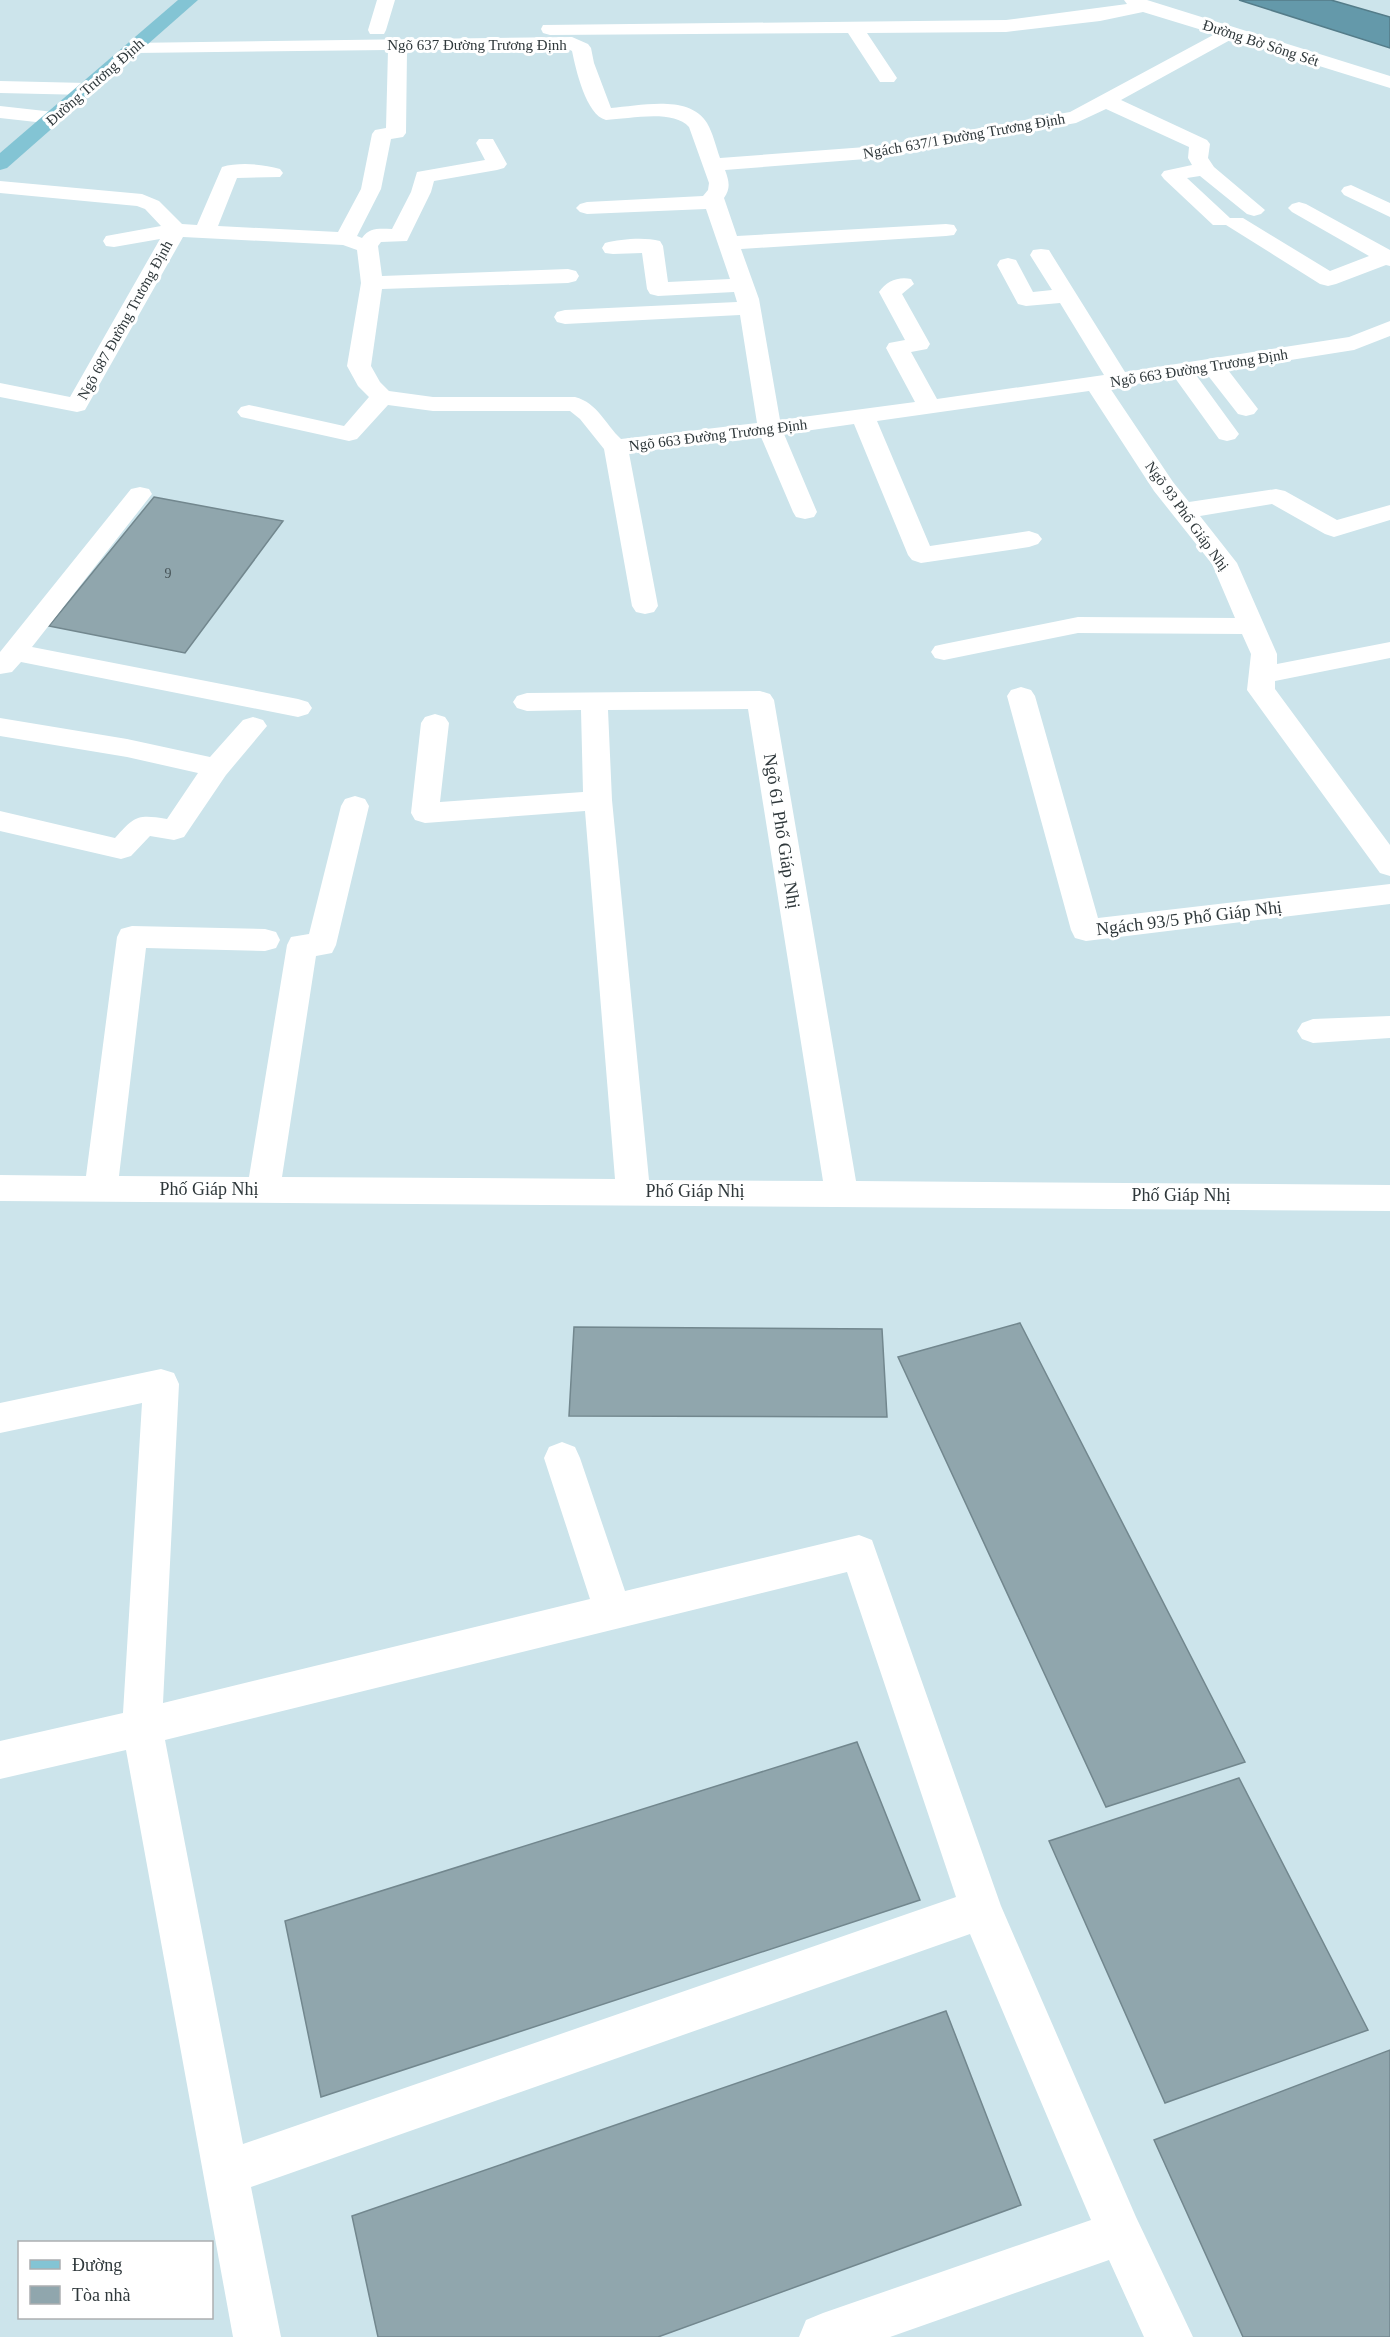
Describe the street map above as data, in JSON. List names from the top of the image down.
{
  "streets": {
    "main road": ["Đường Trương Định"],
    "street": [
      "Đường Bờ Sông Sét",
      "Ngõ 637 Đường Trương Định",
      "Ngách 637/1 Đường Trương Định",
      "Ngõ 687 Đường Trương Định",
      "Ngõ 663 Đường Trương Định",
      "Ngõ 93 Phố Giáp Nhị",
      "Ngõ 61 Phố Giáp Nhị",
      "Ngách 93/5 Phố Giáp Nhị",
      "Phố Giáp Nhị"
    ]
  },
  "crossings": [
    ["Đường Bờ Sông Sét", "Ngách 637/1 Đường Trương Định"],
    ["Ngõ 637 Đường Trương Định", "Đường Trương Định"],
    ["Ngõ 637 Đường Trương Định", "Ngách 637/1 Đường Trương Định"],
    ["Ngõ 637 Đường Trương Định", "Ngõ 663 Đường Trương Định"],
    ["Ngõ 663 Đường Trương Định", "Ngõ 93 Phố Giáp Nhị"],
    ["Ngõ 61 Phố Giáp Nhị", "Phố Giáp Nhị"]
  ],
  "house_numbers": ["9"],
  "legend": ["Đường", "Tòa nhà"]
}
